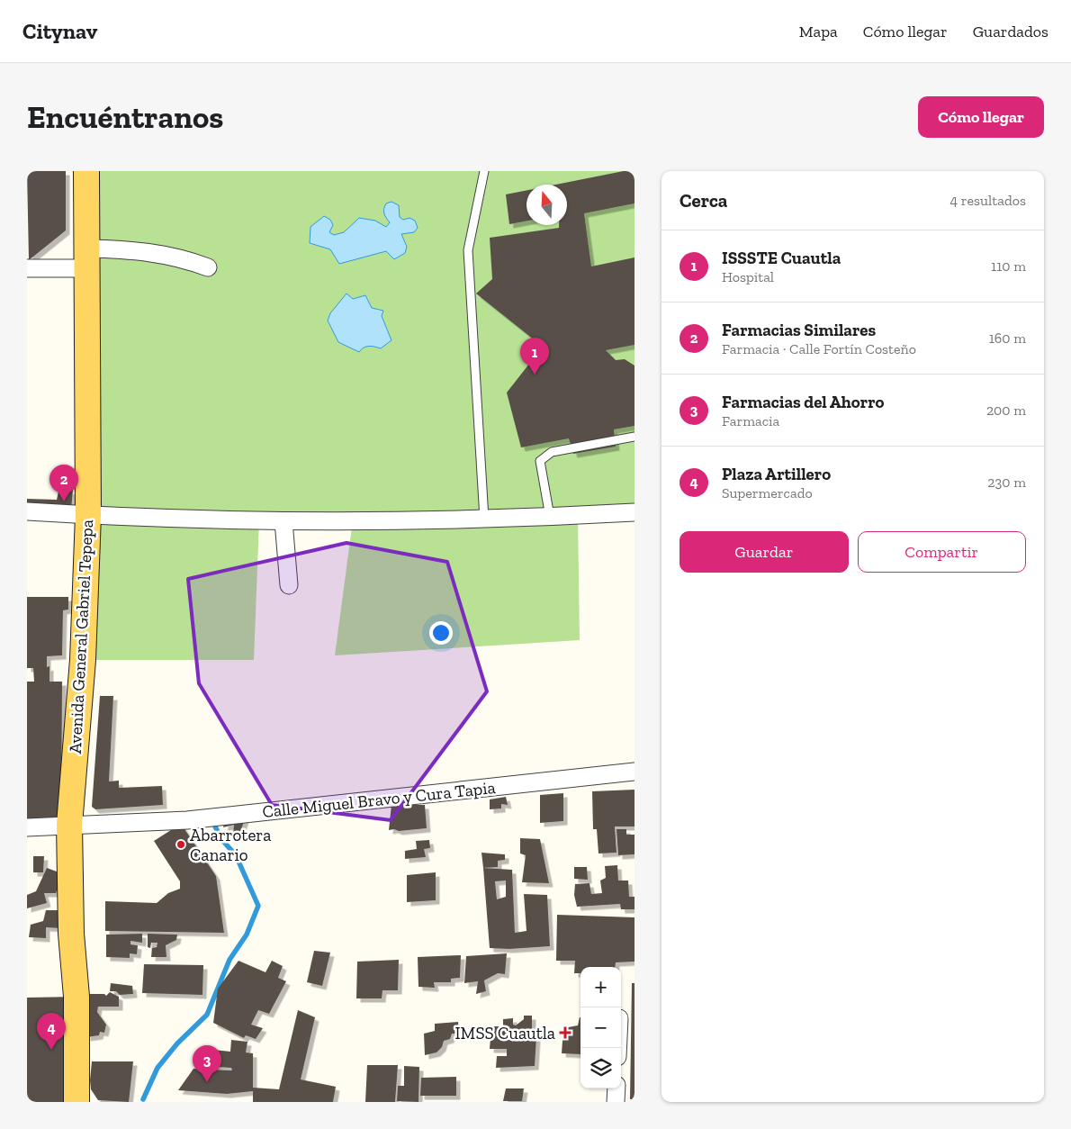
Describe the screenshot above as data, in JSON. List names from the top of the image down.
{
  "streets": {
    "main road": ["Avenida General Gabriel Tepepa"],
    "street": ["Calle Miguel Bravo y Cura Tapia"]
  },
  "crossings": [
    ["Avenida General Gabriel Tepepa", "Calle Miguel Bravo y Cura Tapia"]
  ],
  "places": {
    "other": ["Abarrotera Canario"],
    "health": ["IMSS Cuautla"]
  },
  "north": "top",
  "page": {
    "header": "Citynav",
    "nav": ["Mapa", "Cómo llegar", "Guardados"],
    "buttons": [
      "Cómo llegar",
      ["Guardar", "Compartir"]
    ],
    "title": "Encuéntranos",
    "heading": ["Cerca", "4 resultados"],
    "list": [
      {
        "mark": "1",
        "name": "ISSSTE Cuautla",
        "note": "Hospital",
        "value": "110 m"
      },
      {
        "mark": "2",
        "name": "Farmacias Similares",
        "note": "Farmacia · Calle Fortín Costeño",
        "value": "160 m"
      },
      {
        "mark": "3",
        "name": "Farmacias del Ahorro",
        "note": "Farmacia",
        "value": "200 m"
      },
      {
        "mark": "4",
        "name": "Plaza Artillero",
        "note": "Supermercado",
        "value": "230 m"
      }
    ],
    "pins": [
      "1",
      "2",
      "4",
      "3"
    ],
    "map_buttons": ["+", "−"]
  }
}
